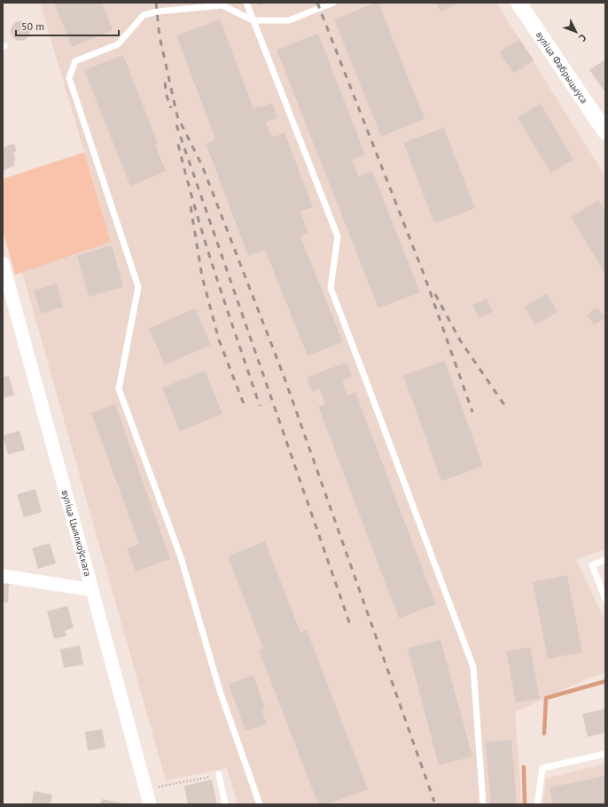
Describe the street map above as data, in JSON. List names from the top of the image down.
{
  "streets": {
    "street": ["вуліца Фабрыцыуса", "вуліца Цыялкоўскага"]
  },
  "scale_bar": "50 m",
  "north": "bottom right"
}
